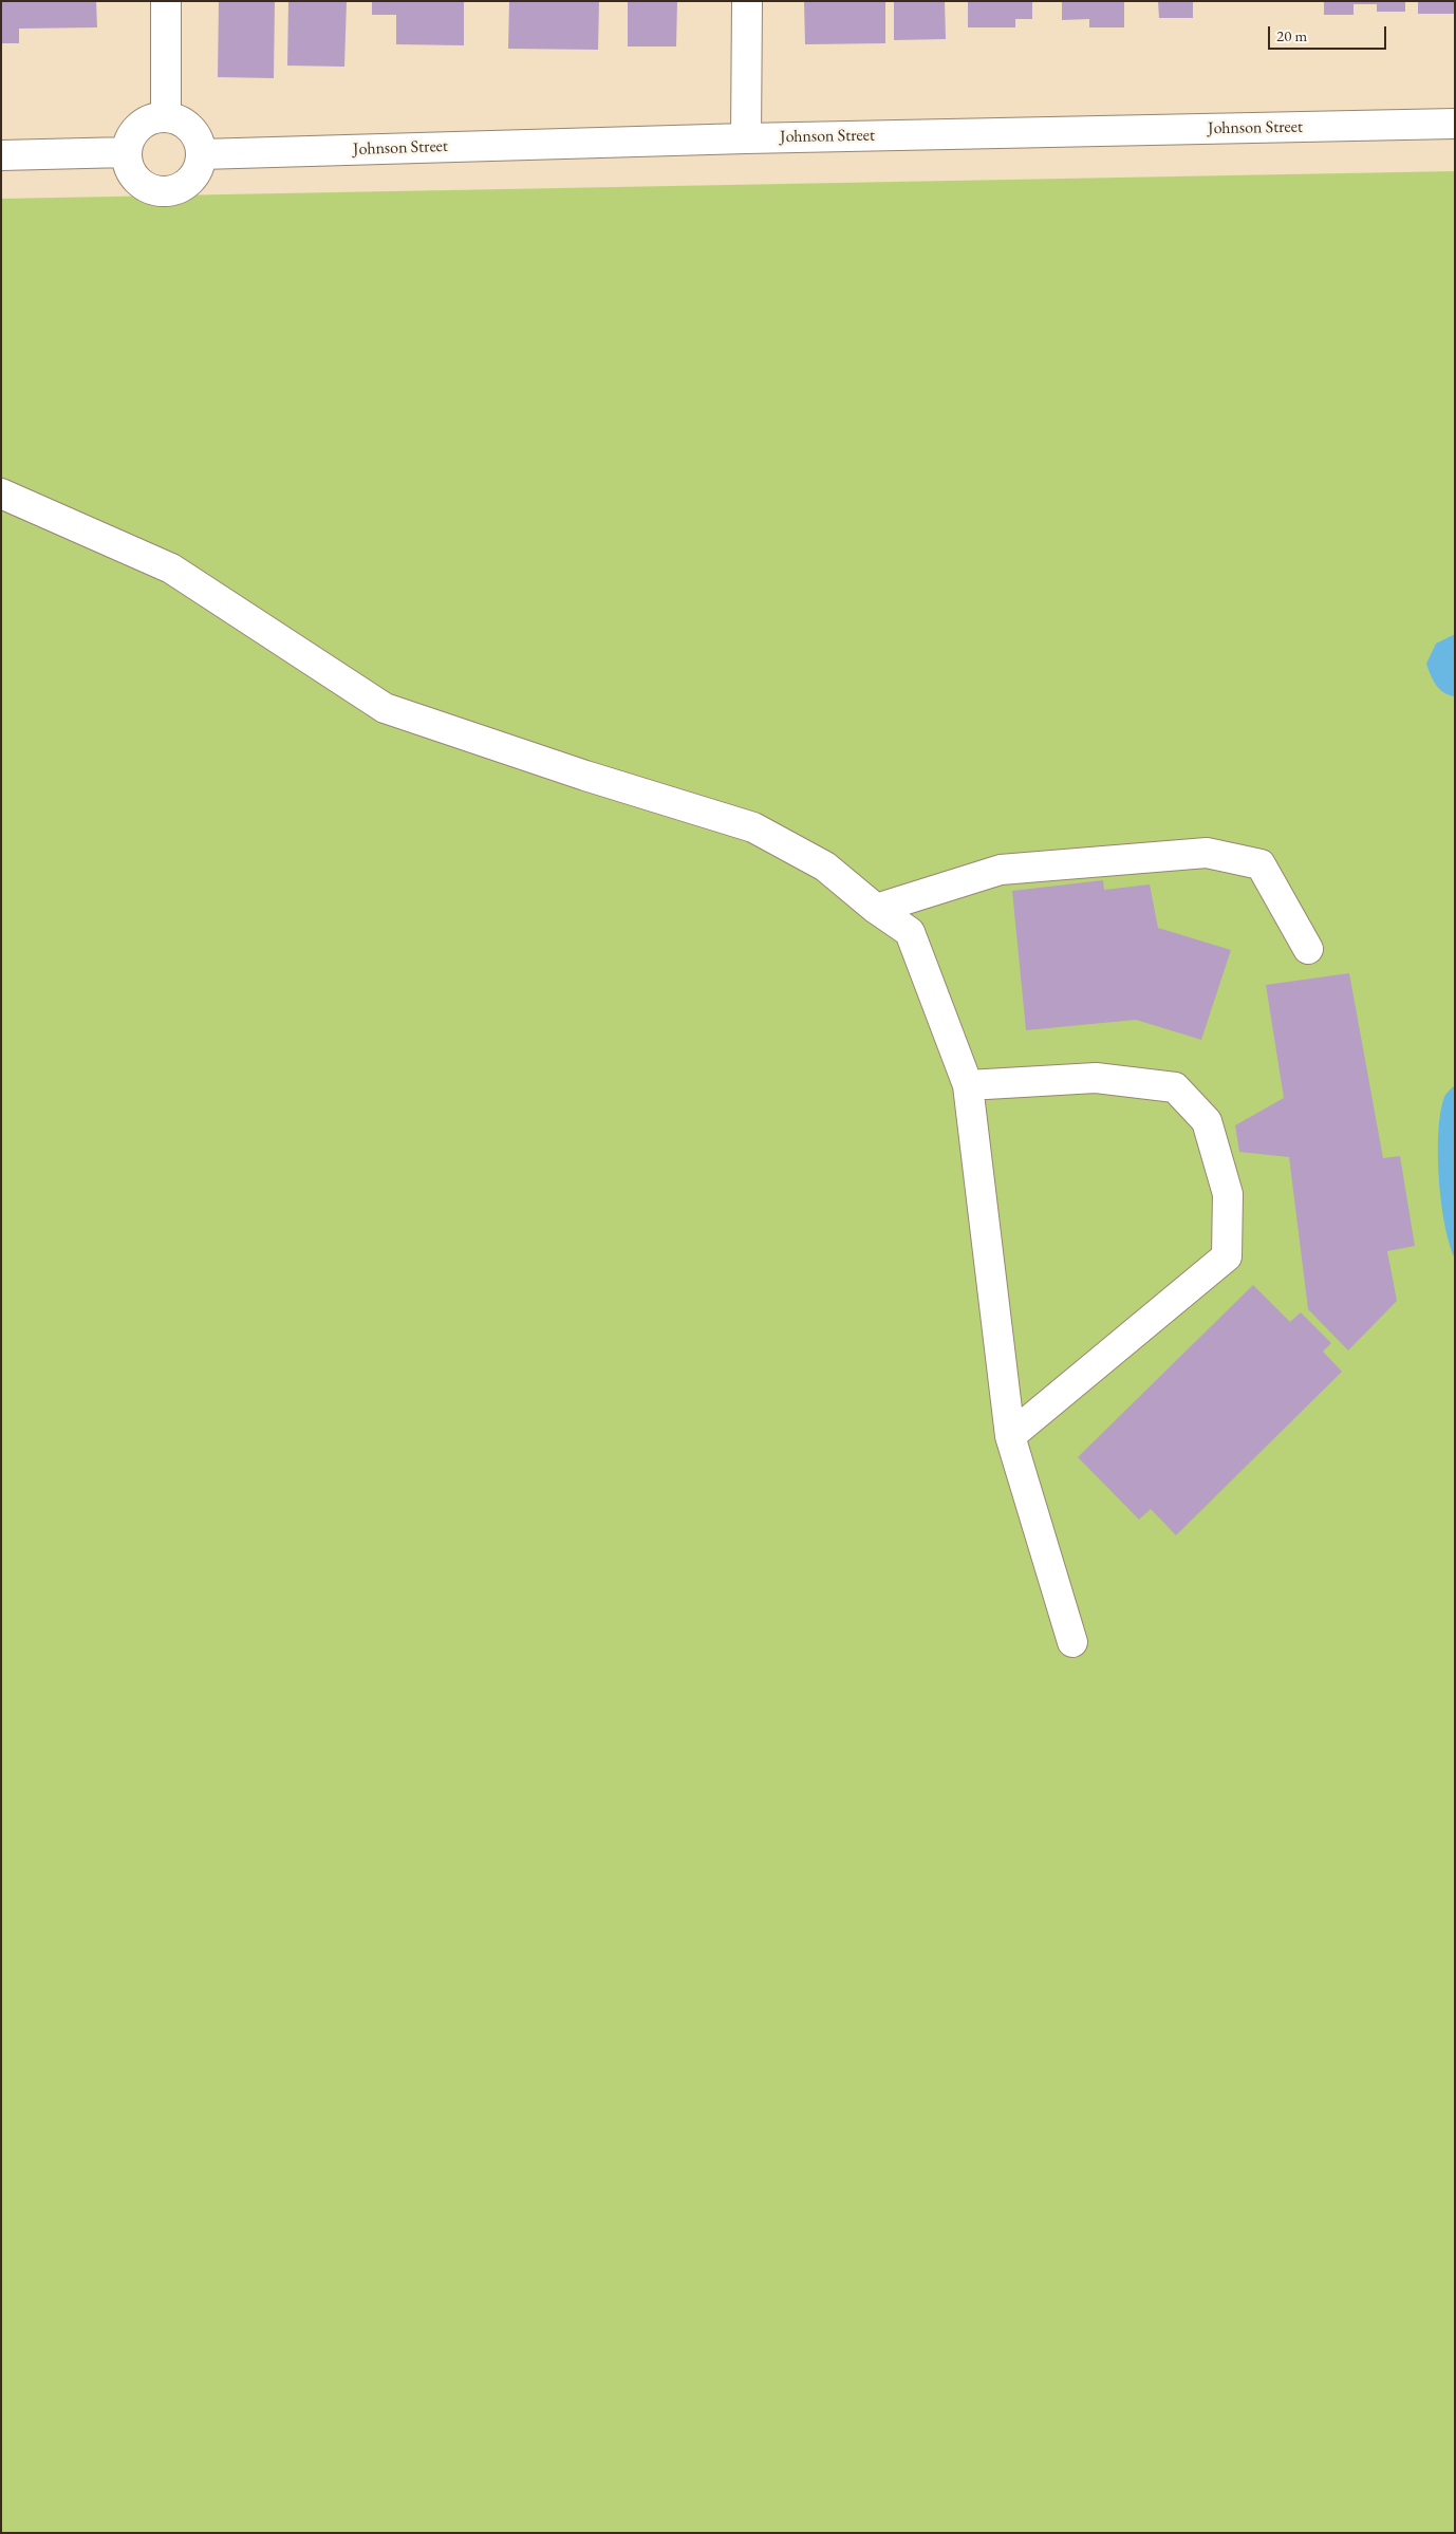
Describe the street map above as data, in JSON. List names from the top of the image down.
{
  "streets": {
    "street": ["Johnson Street"]
  },
  "scale_bar": "20 m"
}
